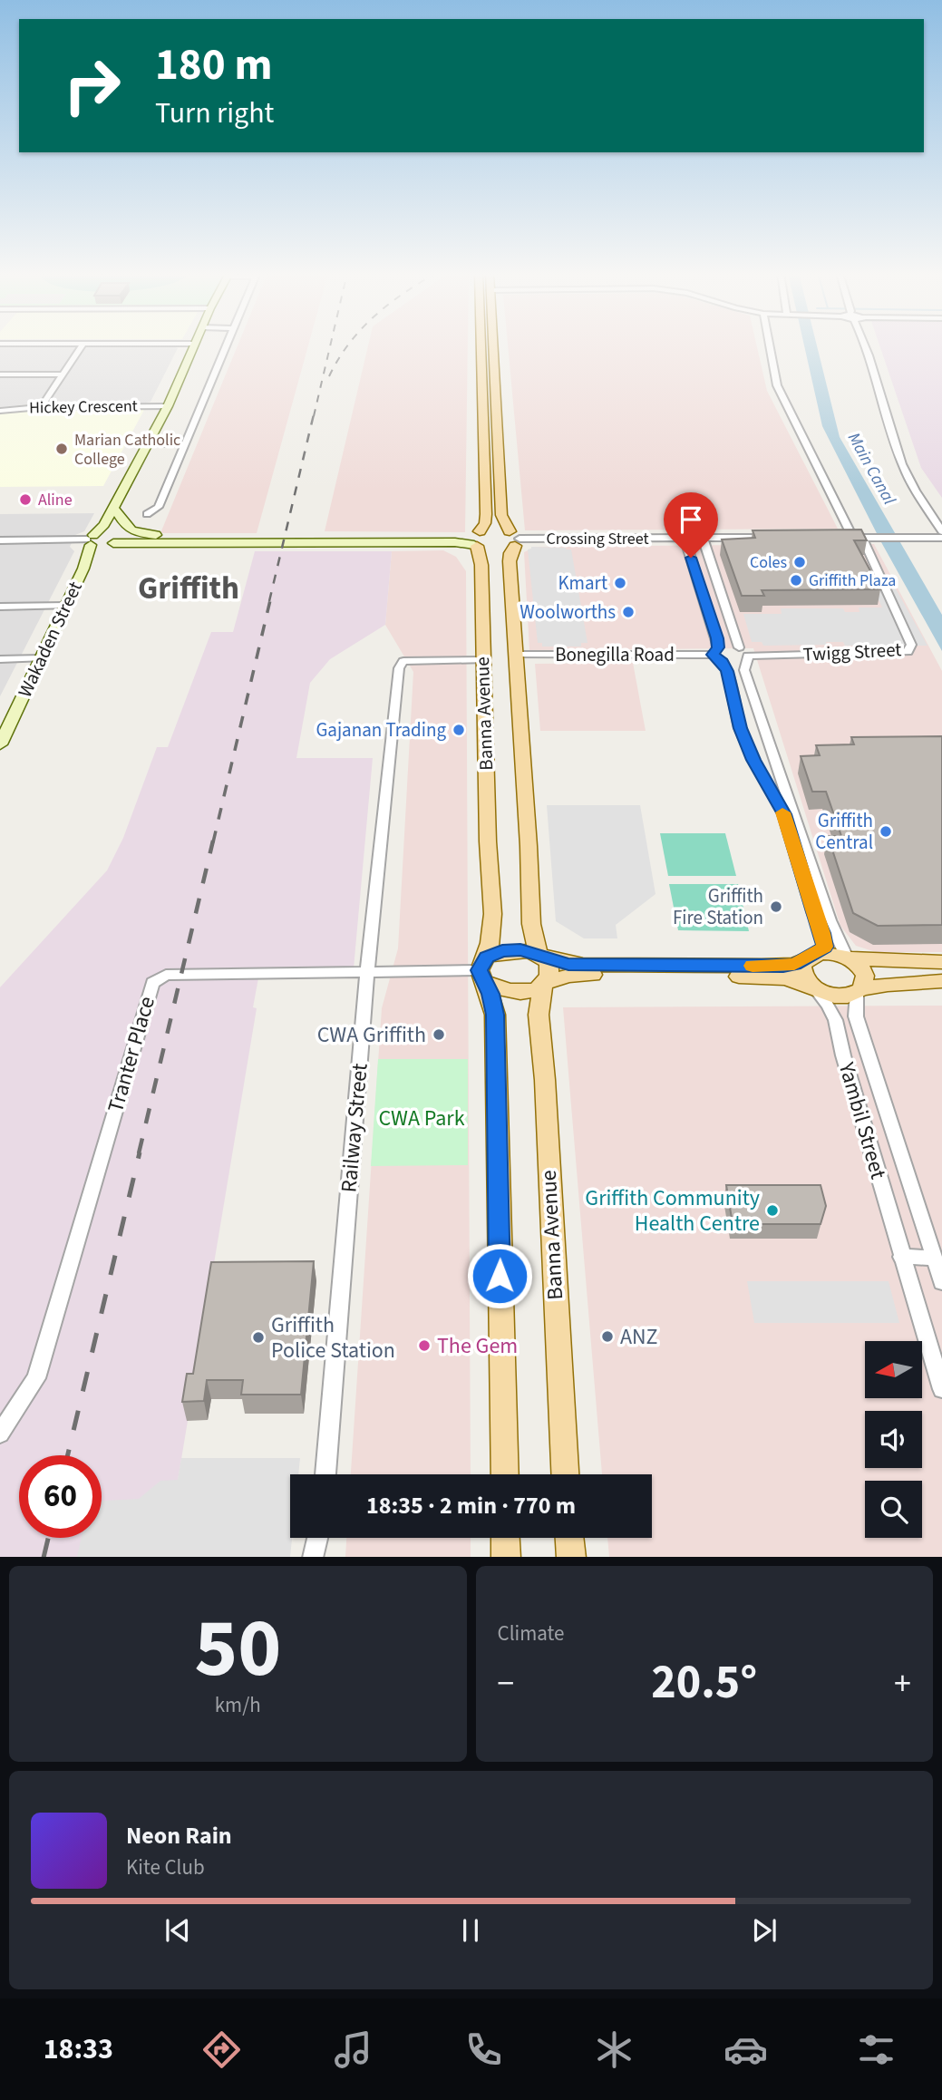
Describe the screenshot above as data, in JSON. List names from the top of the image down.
{
  "streets": {
    "main road": ["Wakaden Street", "Banna Avenue"],
    "street": [
      "Hickey Crescent",
      "Crossing Street",
      "Twigg Street",
      "Bonegilla Road",
      "Tranter Place",
      "Yambil Street",
      "Railway Street"
    ]
  },
  "crossings": [
    ["Hickey Crescent", "Wakaden Street"],
    ["Crossing Street", "Banna Avenue"],
    ["Bonegilla Road", "Banna Avenue"],
    ["Banna Avenue", "Tranter Place"],
    ["Banna Avenue", "Railway Street"],
    ["Tranter Place", "Railway Street"]
  ],
  "districts": ["Griffith"],
  "water": ["Main Canal"],
  "parks": ["CWA Park"],
  "places": [
    "Marian Catholic College",
    "Aline",
    "Coles",
    "Griffith Plaza",
    "Kmart",
    "Woolworths",
    "Gajanan Trading",
    "Griffith Central",
    "Griffith Fire Station",
    "CWA Griffith",
    "Griffith Community Health Centre",
    "ANZ",
    "Griffith Police Station",
    "The Gem"
  ],
  "north": "left",
  "page": {
    "turn": ["180 m", "Turn right"],
    "limit": "60",
    "trip": "18:35 · 2 min · 770 m",
    "tile": [
      ["50", "km/h"],
      "Climate"
    ],
    "heat": ["−", "20.5°", "+"],
    "song": ["Neon Rain", "Kite Club"],
    "tabs": "18:33"
  }
}
